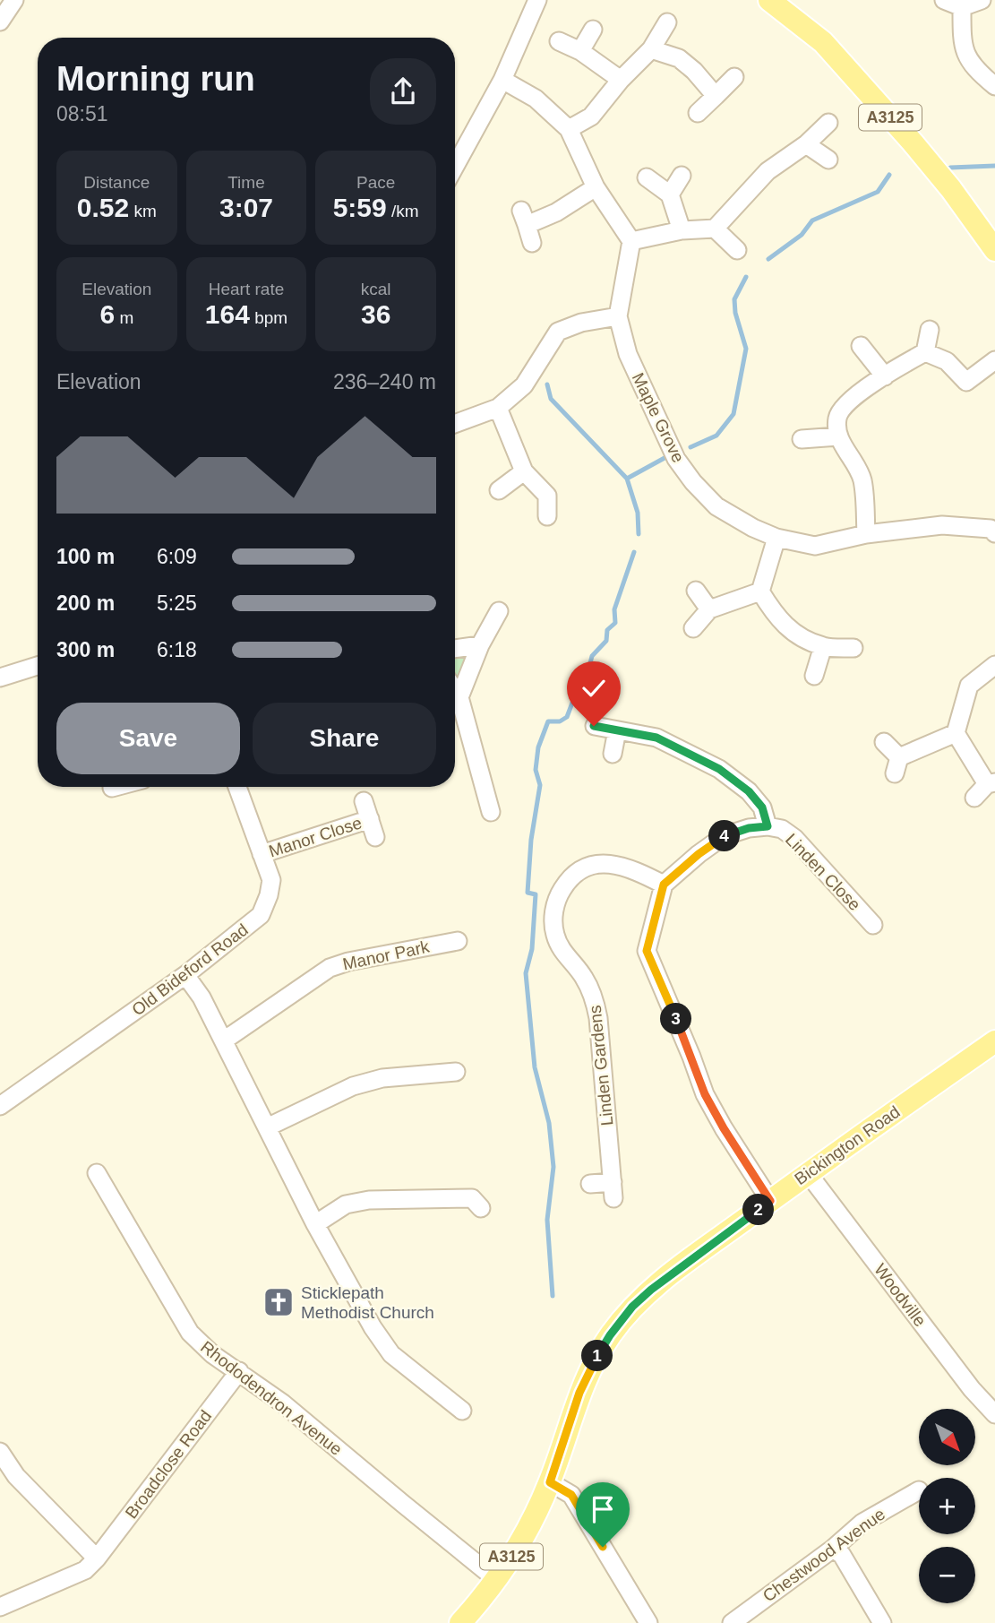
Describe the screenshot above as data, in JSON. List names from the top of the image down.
{
  "streets": {
    "main road": ["A3125", "Bickington Road"],
    "street": [
      "Maple Grove",
      "Manor Close",
      "Linden Close",
      "Manor Park",
      "Old Bideford Road",
      "Linden Gardens",
      "Woodville",
      "Rhododendron Avenue",
      "Broadclose Road",
      "Chestwood Avenue"
    ]
  },
  "crossings": [
    ["Manor Close", "Old Bideford Road"],
    ["Linden Close", "Linden Gardens"],
    ["Bickington Road", "Woodville"],
    ["Bickington Road", "Rhododendron Avenue"],
    ["Rhododendron Avenue", "Broadclose Road"]
  ],
  "places": {
    "church": ["Sticklepath Methodist Church"]
  },
  "north": "bottom right",
  "page": {
    "heading": ["Morning run", "08:51"],
    "stats": [
      ["Distance", "0.52 km"],
      ["Time", "3:07"],
      ["Pace", "5:59 /km"],
      ["Elevation", "6 m"],
      ["Heart rate", "164 bpm"],
      ["kcal", "36"]
    ],
    "chart": ["Elevation", "236–240 m"],
    "list": [
      {
        "name": "100 m",
        "note": "6:09"
      },
      {
        "name": "200 m",
        "note": "5:25"
      },
      {
        "name": "300 m",
        "note": "6:18"
      }
    ],
    "buttons": ["Save", "Share"],
    "pins": [
      "4",
      "3",
      "2",
      "1"
    ],
    "map_buttons": ["+", "−"]
  }
}
